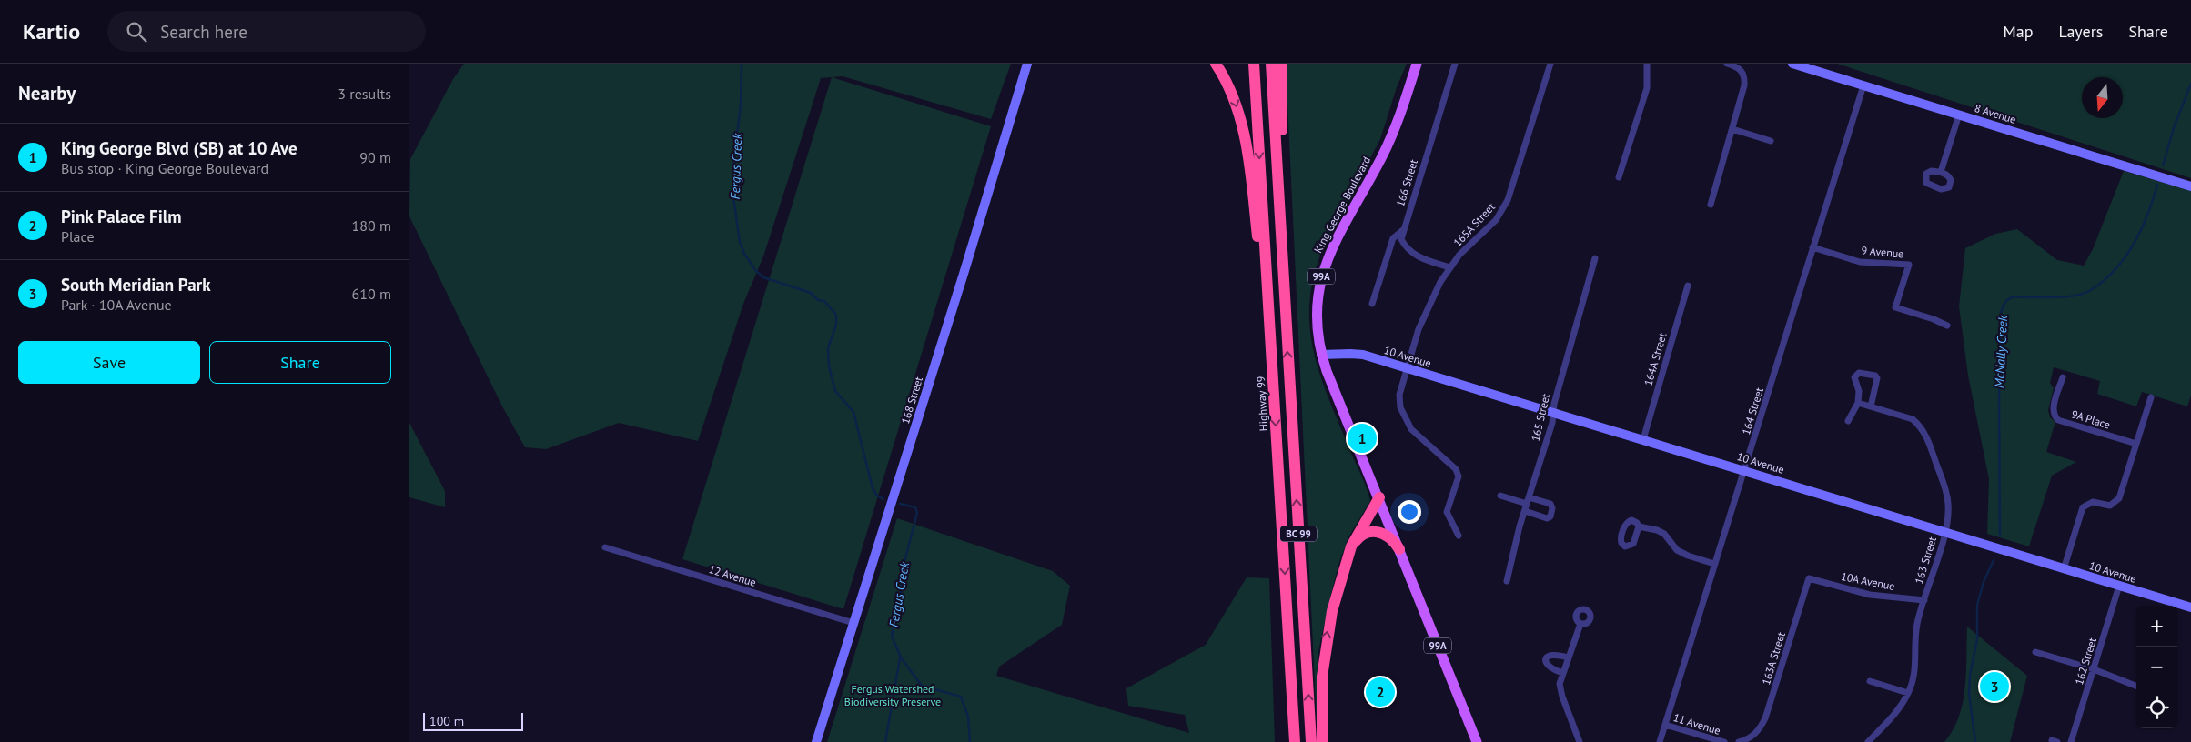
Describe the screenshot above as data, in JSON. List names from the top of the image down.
{
  "streets": {
    "highway": ["Highway 99", "BC 99"],
    "main road": [
      "8 Avenue",
      "King George Boulevard",
      "99A",
      "10 Avenue",
      "168 Street"
    ],
    "street": [
      "166 Street",
      "165A Street",
      "9 Avenue",
      "164A Street",
      "164 Street",
      "165 Street",
      "9A Place",
      "163 Street",
      "12 Avenue",
      "10A Avenue",
      "163A Street",
      "162 Street",
      "11 Avenue"
    ]
  },
  "crossings": [
    ["8 Avenue", "164 Street"],
    ["King George Boulevard", "10 Avenue"],
    ["165A Street", "10 Avenue"],
    ["9 Avenue", "164 Street"],
    ["10 Avenue", "164A Street"],
    ["10 Avenue", "164 Street"],
    ["10 Avenue", "165 Street"],
    ["10 Avenue", "163 Street"],
    ["10 Avenue", "162 Street"],
    ["168 Street", "12 Avenue"],
    ["164 Street", "11 Avenue"],
    ["163 Street", "10A Avenue"],
    ["10A Avenue", "163A Street"]
  ],
  "water": ["Fergus Creek", "McNally Creek"],
  "parks": ["Fergus Watershed Biodiversity Preserve"],
  "scale_bar": "100 m",
  "north": "bottom",
  "page": {
    "header": "Kartio",
    "search": "Search here",
    "nav": ["Map", "Layers", "Share"],
    "heading": ["Nearby", "3 results"],
    "list": [
      {
        "mark": "1",
        "name": "King George Blvd (SB) at 10 Ave",
        "note": "Bus stop · King George Boulevard",
        "value": "90 m"
      },
      {
        "mark": "2",
        "name": "Pink Palace Film",
        "note": "Place",
        "value": "180 m"
      },
      {
        "mark": "3",
        "name": "South Meridian Park",
        "note": "Park · 10A Avenue",
        "value": "610 m"
      }
    ],
    "buttons": ["Save", "Share"],
    "pins": ["1", "3", "2"],
    "map_buttons": ["+", "−"],
    "scale": "100 m"
  }
}
